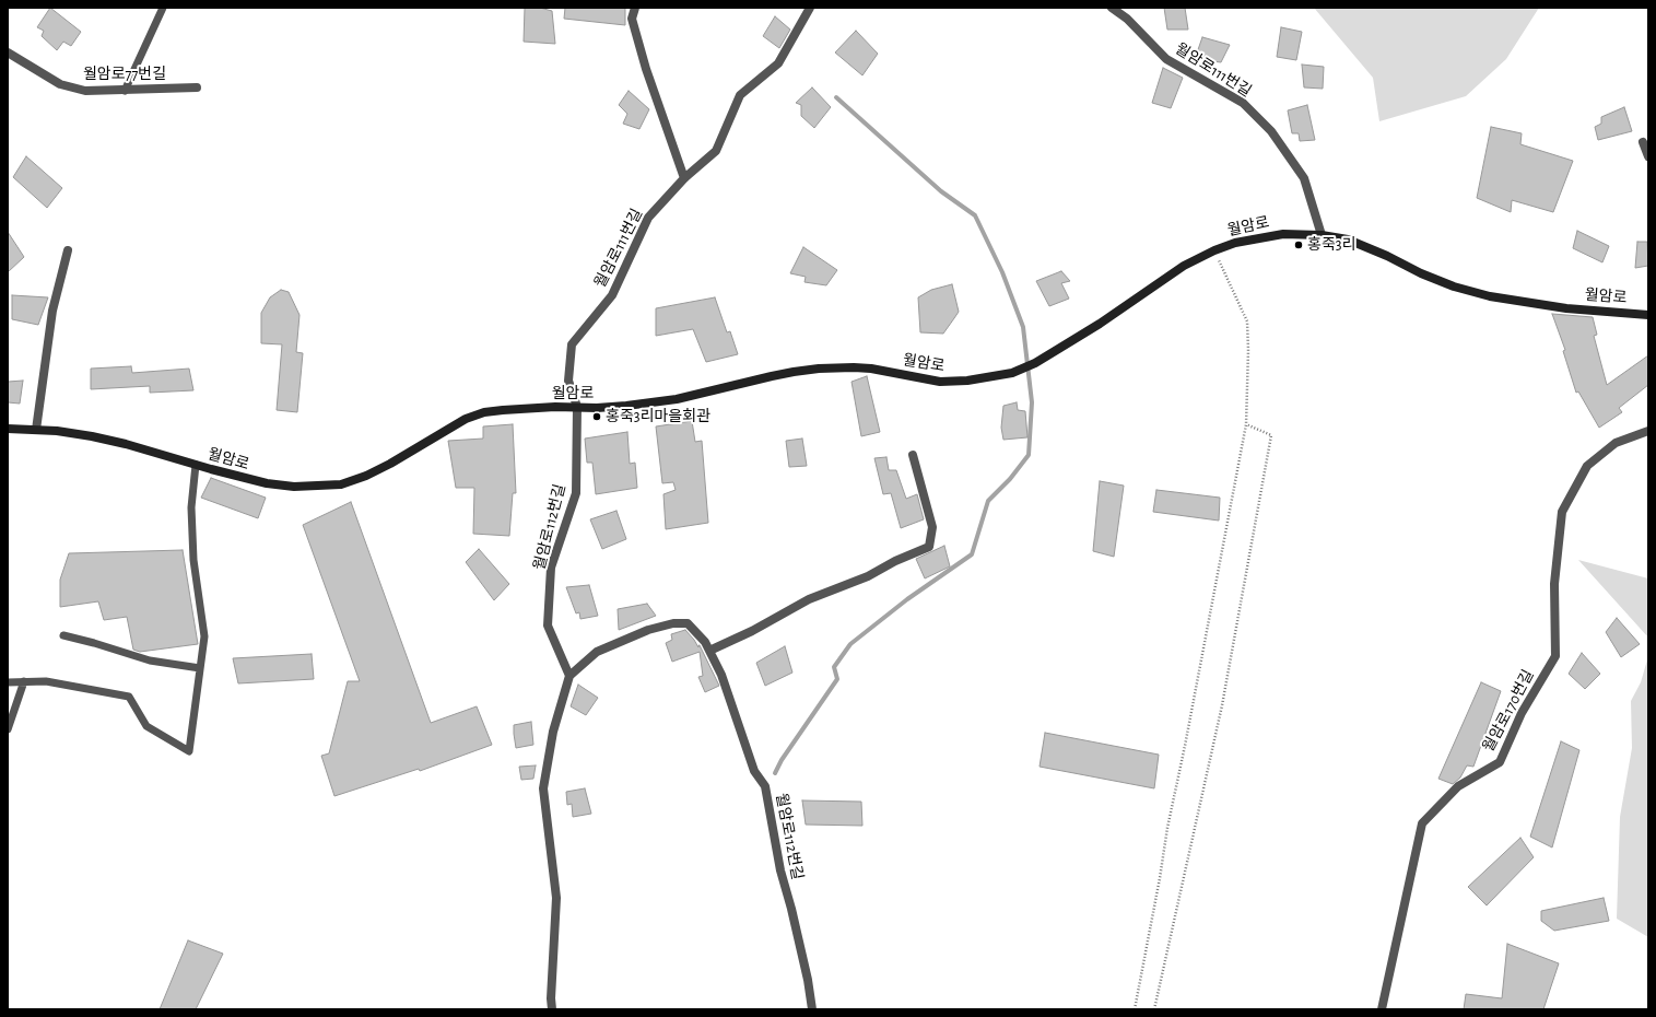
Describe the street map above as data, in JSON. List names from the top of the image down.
{
  "streets": {
    "street": [
      "월암로111번길",
      "월암로77번길",
      "월암로",
      "월암로112번길",
      "월암로170번길"
    ]
  },
  "crossings": [
    ["월암로111번길", "월암로"],
    ["월암로111번길", "월암로112번길"],
    ["월암로", "월암로112번길"]
  ],
  "places": ["홍죽3리", "홍죽3리마을회관"]
}
